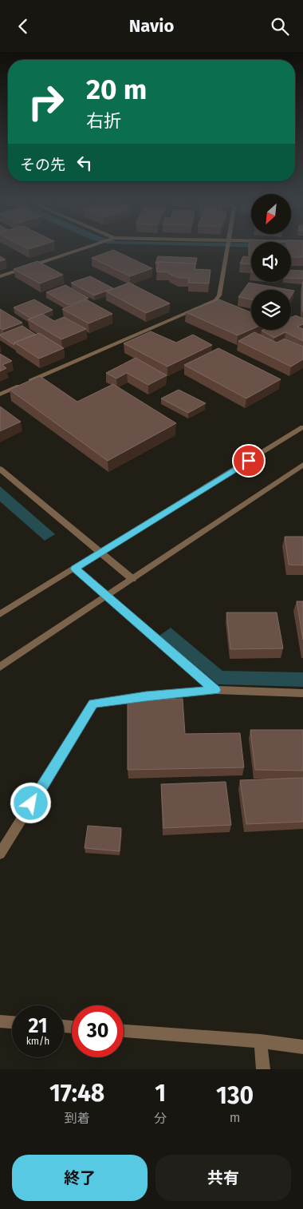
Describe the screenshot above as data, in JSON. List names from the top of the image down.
{
  "north": "bottom left",
  "page": {
    "header": "Navio",
    "turn": ["20 m", "右折"],
    "then": "その先",
    "speed": "21 km/h",
    "limit": "30",
    "eta": [
      "17:48",
      "到着",
      "1",
      "分",
      "130",
      "m"
    ],
    "buttons": ["終了", "共有"]
  }
}
